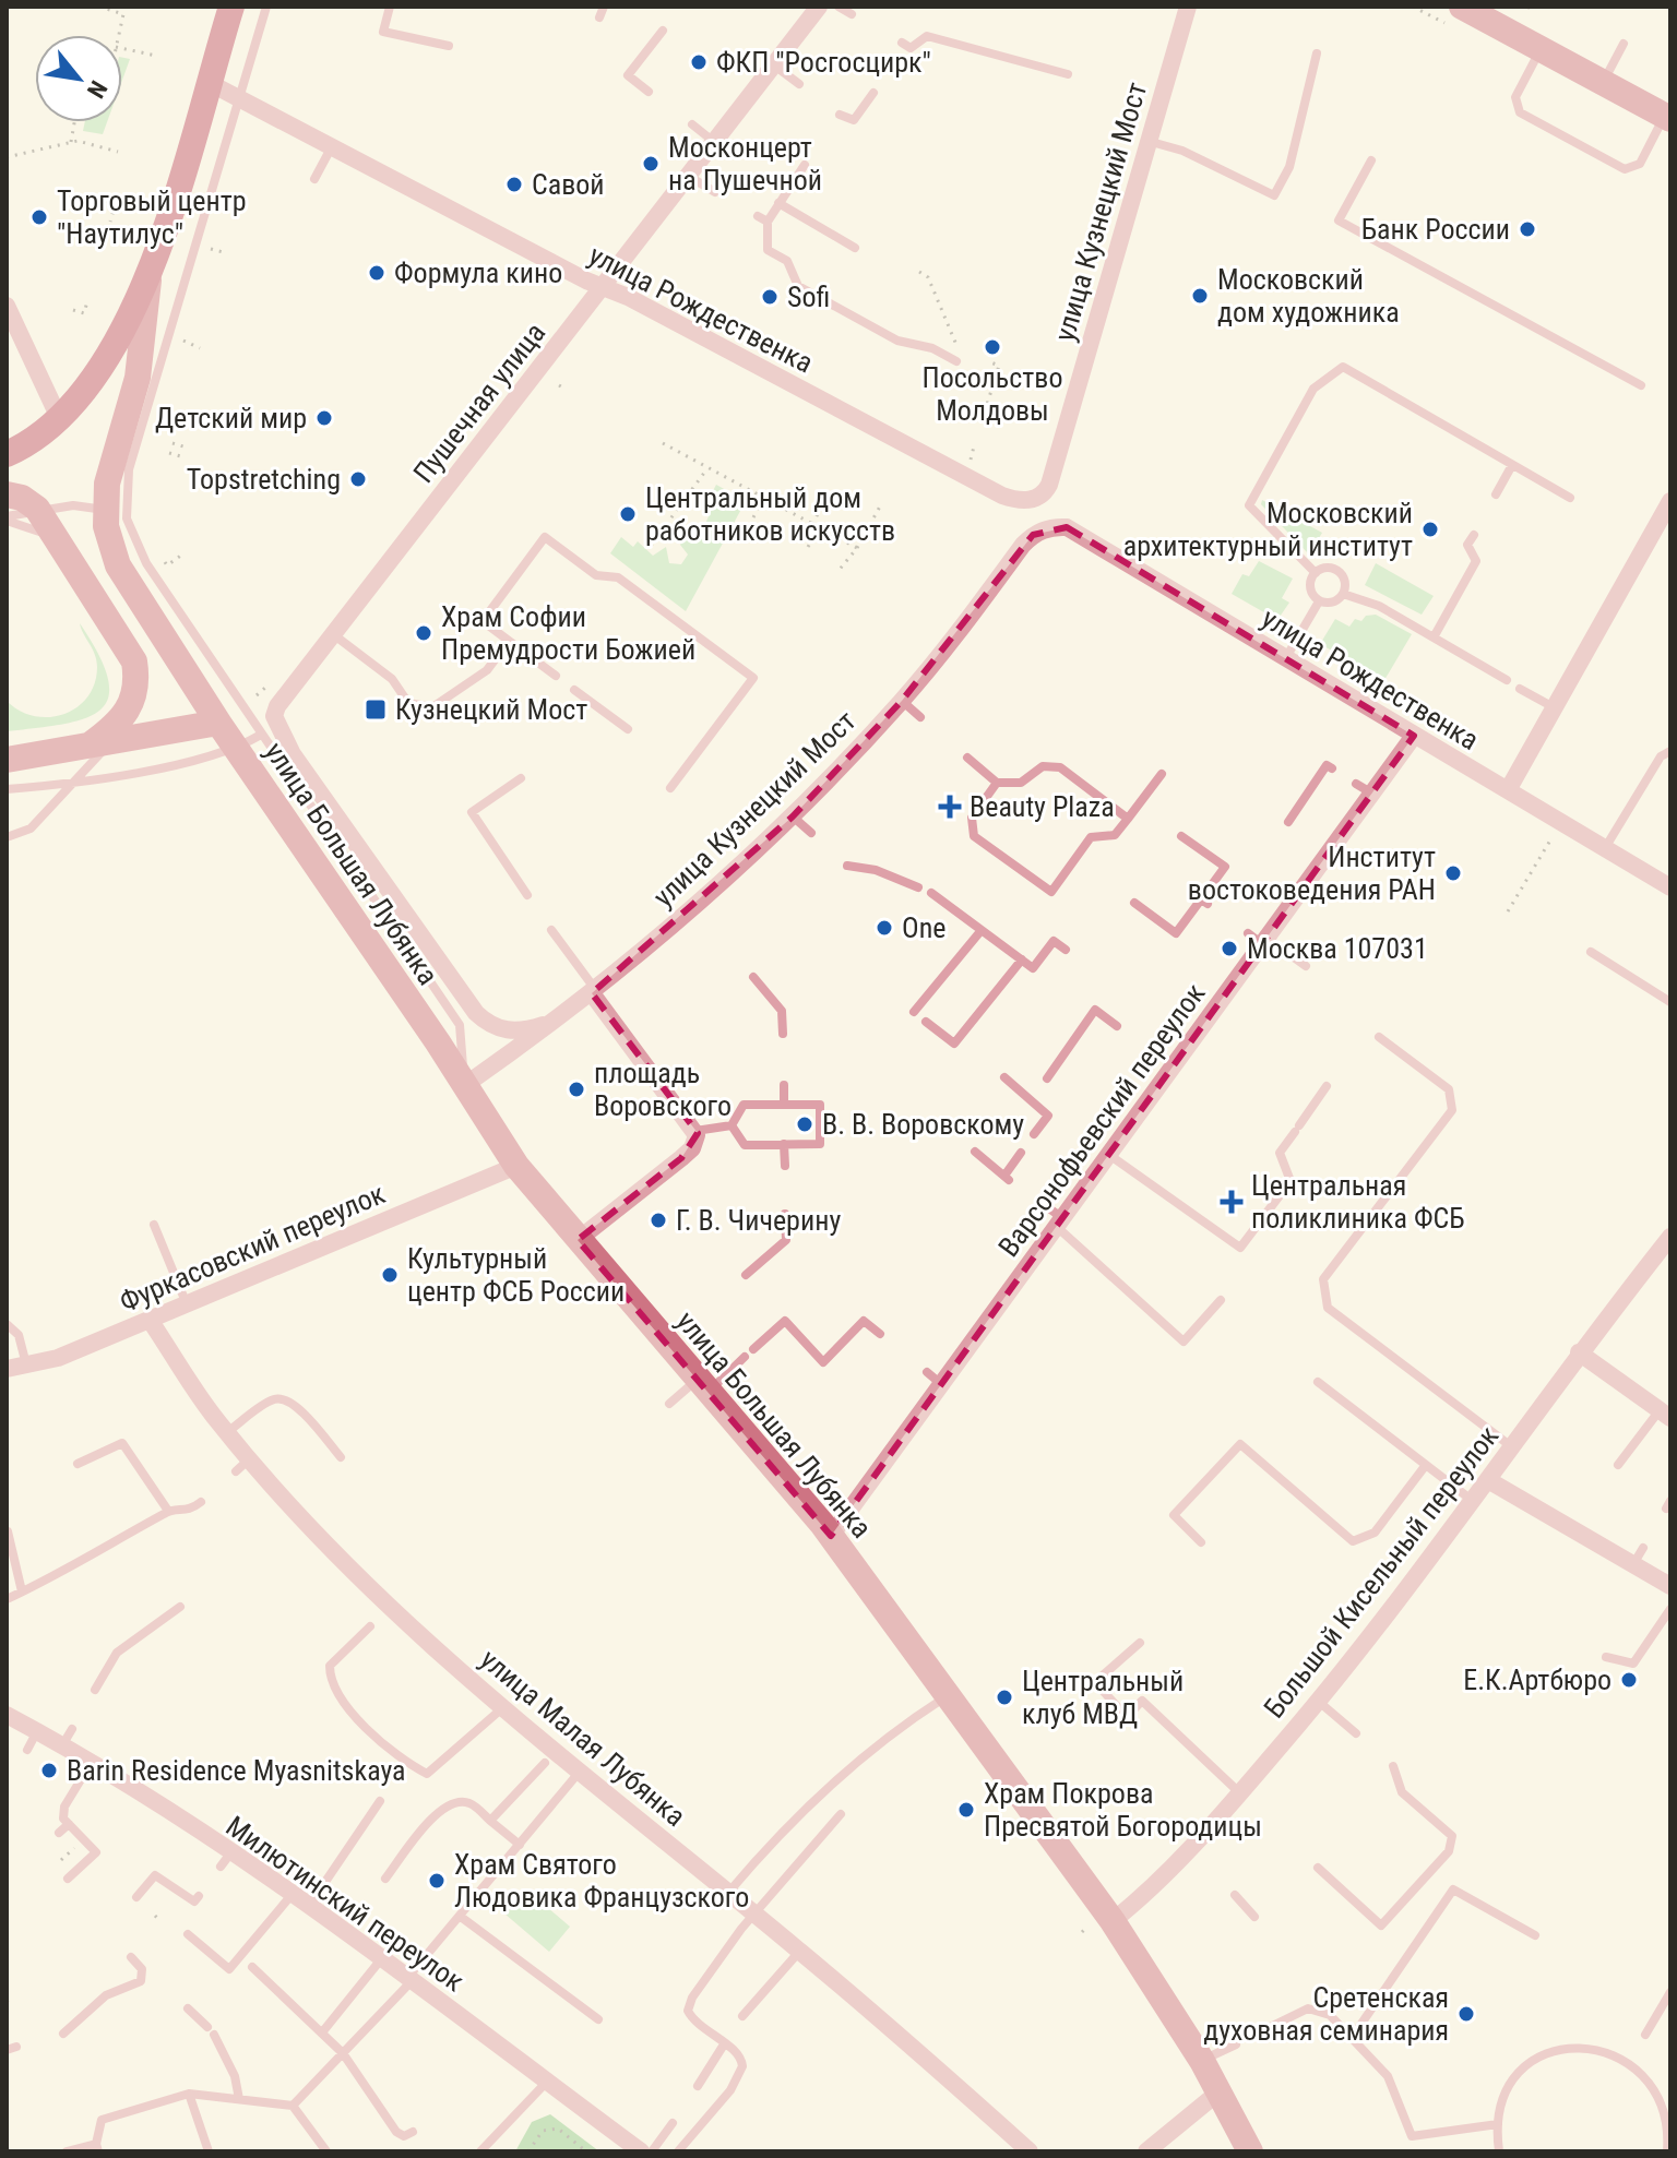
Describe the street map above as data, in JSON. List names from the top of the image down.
{
  "streets": {
    "main road": ["улица Большая Лубянка"],
    "street": [
      "улица Кузнецкий Мост",
      "улица Рождественка",
      "Пушечная улица",
      "Варсонофьевский переулок",
      "Фуркасовский переулок",
      "Большой Кисельный переулок",
      "улица Малая Лубянка",
      "Милютинский переулок"
    ]
  },
  "crossings": [
    ["улица Кузнецкий Мост", "улица Рождественка"],
    ["улица Кузнецкий Мост", "Пушечная улица"],
    ["улица Кузнецкий Мост", "улица Большая Лубянка"],
    ["улица Рождественка", "Пушечная улица"],
    ["улица Рождественка", "Варсонофьевский переулок"],
    ["улица Большая Лубянка", "Варсонофьевский переулок"],
    ["улица Большая Лубянка", "Фуркасовский переулок"],
    ["улица Большая Лубянка", "Большой Кисельный переулок"],
    ["Фуркасовский переулок", "улица Малая Лубянка"]
  ],
  "places": {
    "other": [
      "ФКП \"Росгосцирк\"",
      "Москонцерт на Пушечной",
      "Савой",
      "Торговый центр \"Наутилус\"",
      "Банк России",
      "Формула кино",
      "Московский дом художника",
      "Sofi",
      "Посольство Молдовы",
      "Детский мир",
      "Topstretching",
      "Центральный дом работников искусств",
      "Московский архитектурный институт",
      "Храм Софии Премудрости Божией",
      "Институт востоковедения РАН",
      "One",
      "Москва 107031",
      "площадь Воровского",
      "В. В. Воровскому",
      "Г. В. Чичерину",
      "Культурный центр ФСБ России",
      "Е.К.Артбюро",
      "Центральный клуб МВД",
      "Barin Residence Myasnitskaya",
      "Храм Покрова Пресвятой Богородицы",
      "Храм Святого Людовика Французского",
      "Сретенская духовная семинария"
    ],
    "transit": ["Кузнецкий Мост"],
    "health": ["Beauty Plaza", "Центральная поликлиника ФСБ"]
  },
  "north": "bottom right"
}
